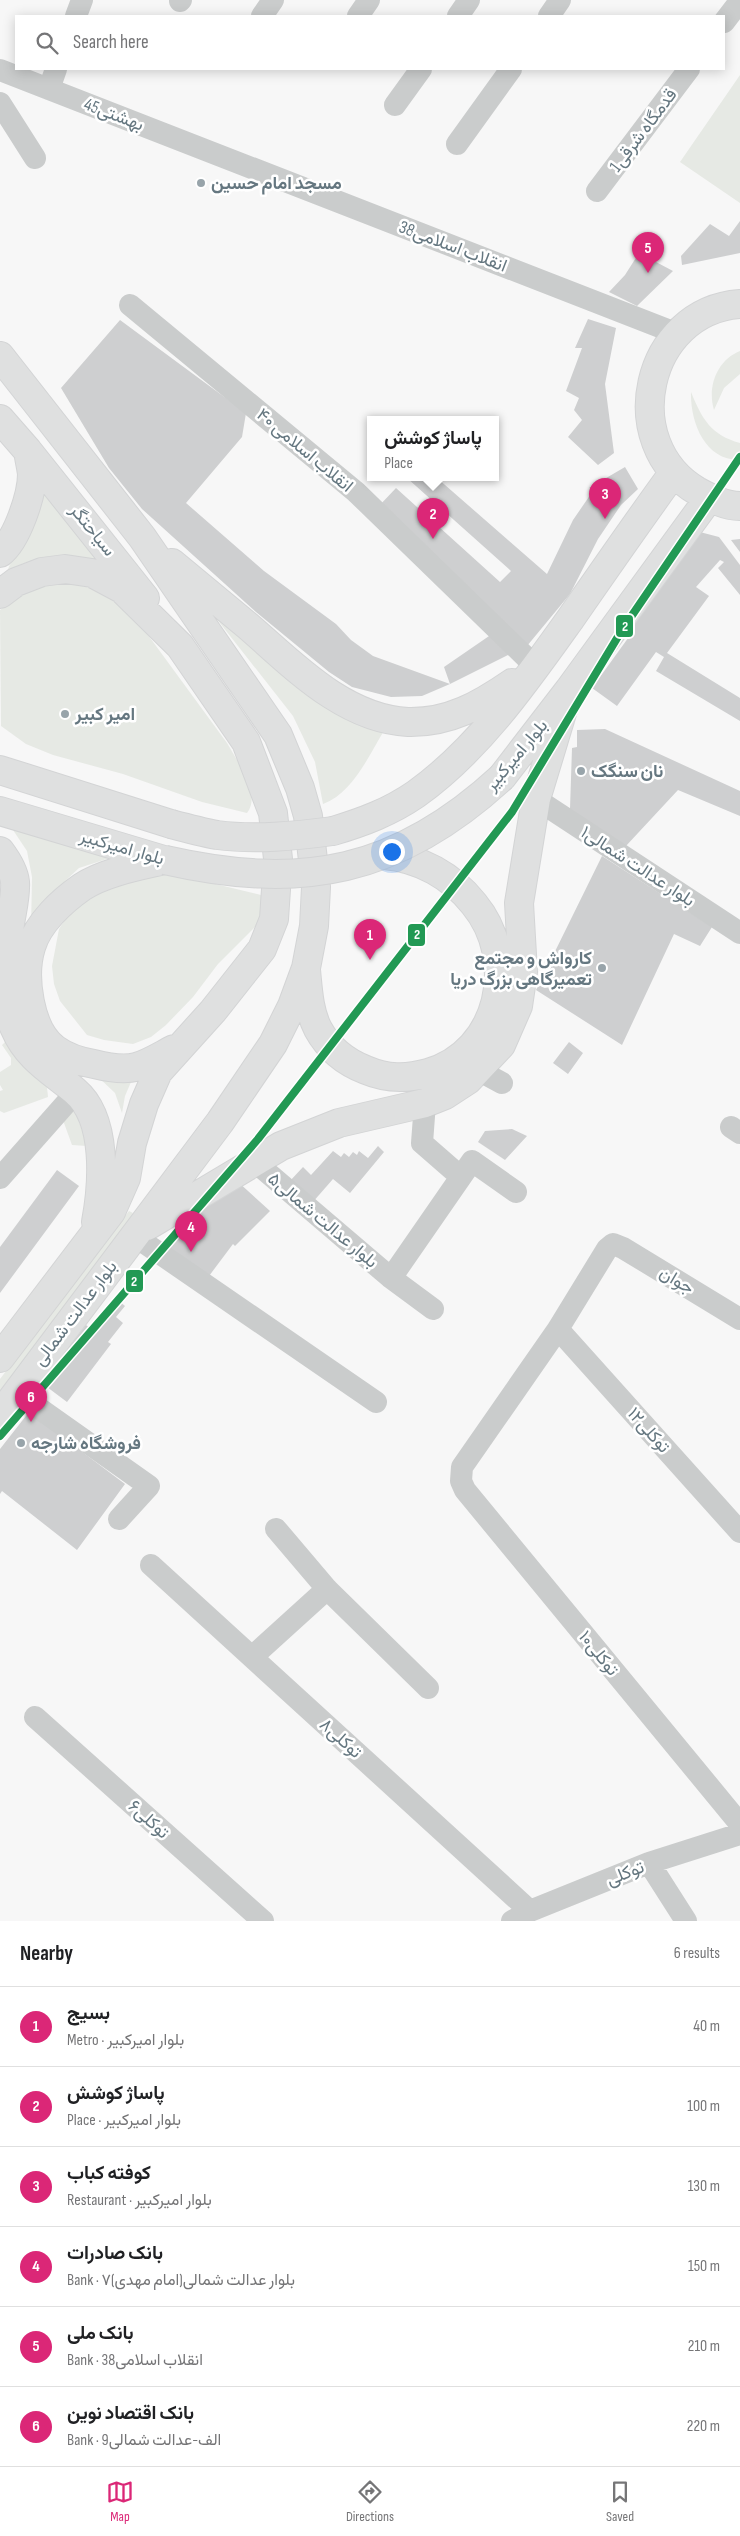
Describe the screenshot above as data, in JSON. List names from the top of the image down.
{
  "streets": {
    "main road": ["سیاحتگر", "بلوار امیرکبیر", "بلوار عدالت شمالی"],
    "street": [
      "بهشتی45",
      "1قدمگاه شرقی",
      "38انقلاب اسلامی",
      "انقلاب اسلامی ۴۰",
      "بلوار عدالت شمالی۱",
      "بلوار عدالت شمالی۵",
      "جوان",
      "توکلی۱۲",
      "۱۰توکلی",
      "توکلی۸",
      "توکلی۶",
      "توکلی"
    ]
  },
  "crossings": [
    ["بهشتی45", "38انقلاب اسلامی"],
    ["انقلاب اسلامی ۴۰", "بلوار امیرکبیر"],
    ["سیاحتگر", "بلوار عدالت شمالی"],
    ["جوان", "توکلی۱۲"],
    ["جوان", "۱۰توکلی"],
    ["توکلی۱۲", "۱۰توکلی"],
    ["توکلی۸", "توکلی"]
  ],
  "places": [
    "مسجد امام حسین",
    "امیر کبیر",
    "نان سنگک",
    "کارواش و مجتمع تعمیرگاهی بزرگ دریا",
    "فروشگاه شارجه"
  ],
  "lines": ["transit line 2"],
  "page": {
    "search": "Search here",
    "pins": [
      "5",
      "3",
      "2",
      "1",
      "4",
      "6"
    ],
    "popup": ["پاساژ کوشش", "Place"],
    "heading": ["Nearby", "6 results"],
    "list": [
      {
        "mark": "1",
        "name": "بسیج",
        "note": "Metro · بلوار امیرکبیر",
        "value": "40 m"
      },
      {
        "mark": "2",
        "name": "پاساژ کوشش",
        "note": "Place · بلوار امیرکبیر",
        "value": "100 m"
      },
      {
        "mark": "3",
        "name": "کوفته کباب",
        "note": "Restaurant · بلوار امیرکبیر",
        "value": "130 m"
      },
      {
        "mark": "4",
        "name": "بانک صادرات",
        "note": "Bank · ۷بلوار عدالت شمالی(امام مهدی)",
        "value": "150 m"
      },
      {
        "mark": "5",
        "name": "بانک ملی",
        "note": "Bank · 38انقلاب اسلامی",
        "value": "210 m"
      },
      {
        "mark": "6",
        "name": "بانک اقتصاد نوین",
        "note": "Bank · 9الف-عدالت شمالی",
        "value": "220 m"
      }
    ],
    "nav": ["Map", "Directions", "Saved"]
  }
}
